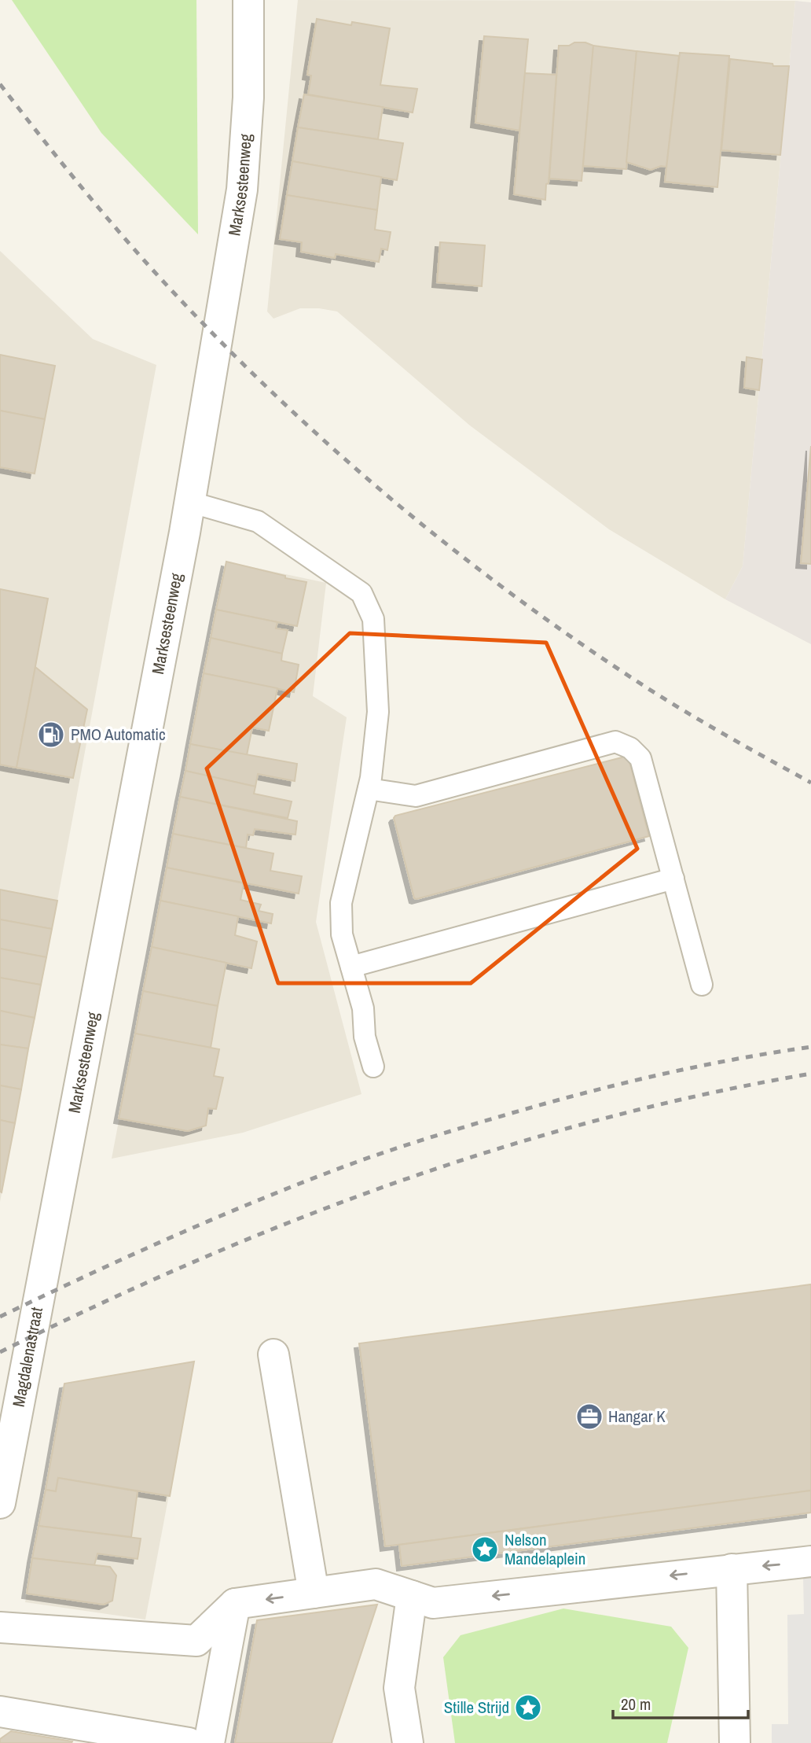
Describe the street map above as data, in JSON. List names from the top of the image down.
{
  "streets": {
    "street": ["Marksesteenweg", "Magdalenastraat"]
  },
  "crossings": [
    ["Marksesteenweg", "Magdalenastraat"]
  ],
  "places": {
    "fuel station": ["PMO Automatic"],
    "office": ["Hangar K"],
    "place": ["Nelson Mandelaplein", "Stille Strijd"]
  },
  "scale_bar": "20 m"
}
